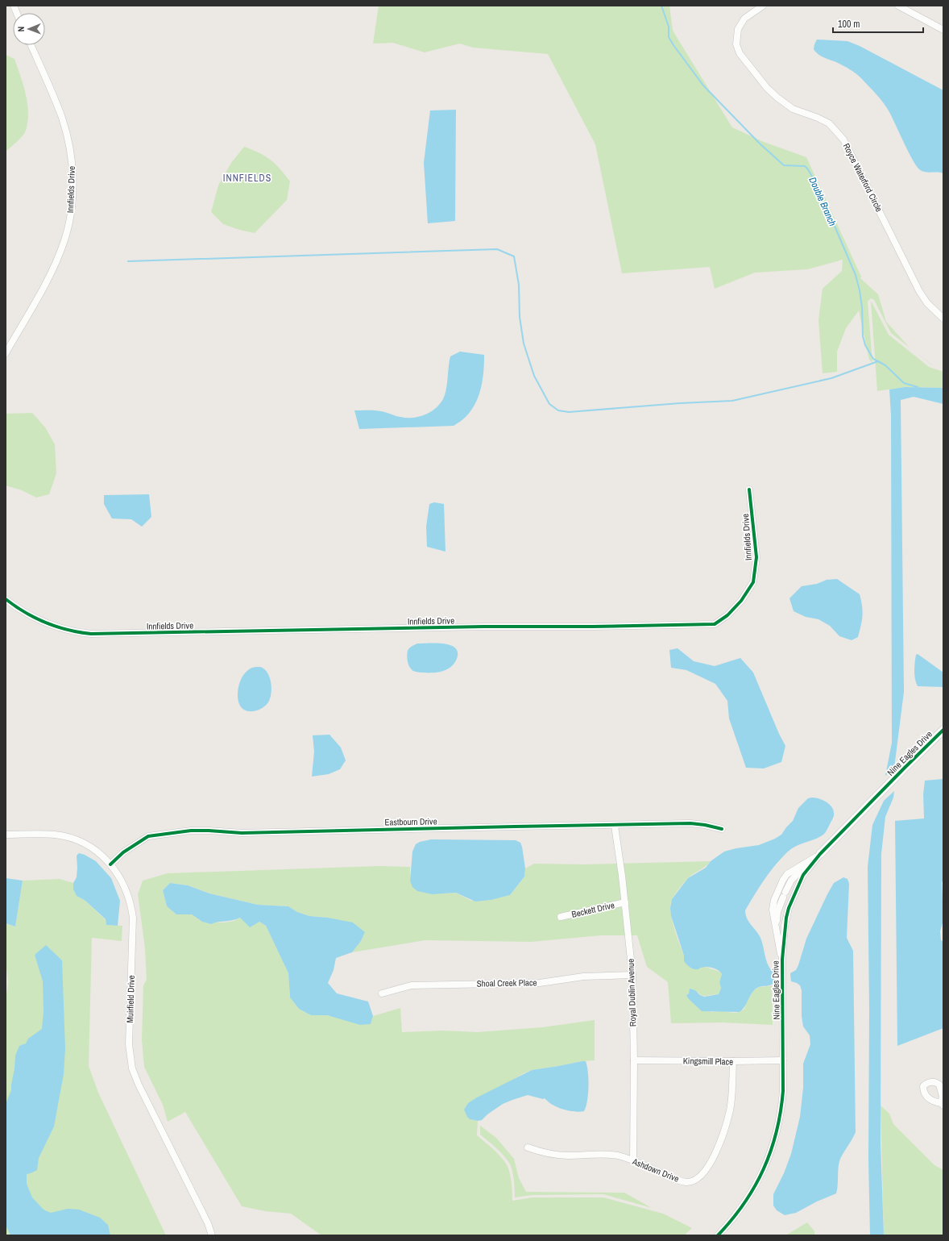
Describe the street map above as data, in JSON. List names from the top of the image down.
{
  "streets": {
    "street": [
      "Royce Waterford Circle",
      "Innfields Drive",
      "Nine Eagles Drive",
      "Eastbourn Drive",
      "Beckett Drive",
      "Shoal Creek Place",
      "Royal Dublin Avenue",
      "Muirfield Drive",
      "Kingsmill Place",
      "Ashdown Drive"
    ]
  },
  "crossings": [
    ["Nine Eagles Drive", "Kingsmill Place"],
    ["Eastbourn Drive", "Royal Dublin Avenue"],
    ["Eastbourn Drive", "Muirfield Drive"],
    ["Beckett Drive", "Royal Dublin Avenue"],
    ["Shoal Creek Place", "Royal Dublin Avenue"],
    ["Royal Dublin Avenue", "Kingsmill Place"],
    ["Royal Dublin Avenue", "Ashdown Drive"],
    ["Kingsmill Place", "Ashdown Drive"]
  ],
  "districts": ["INNFIELDS"],
  "water": ["Double Branch"],
  "scale_bar": "100 m",
  "north": "left"
}
